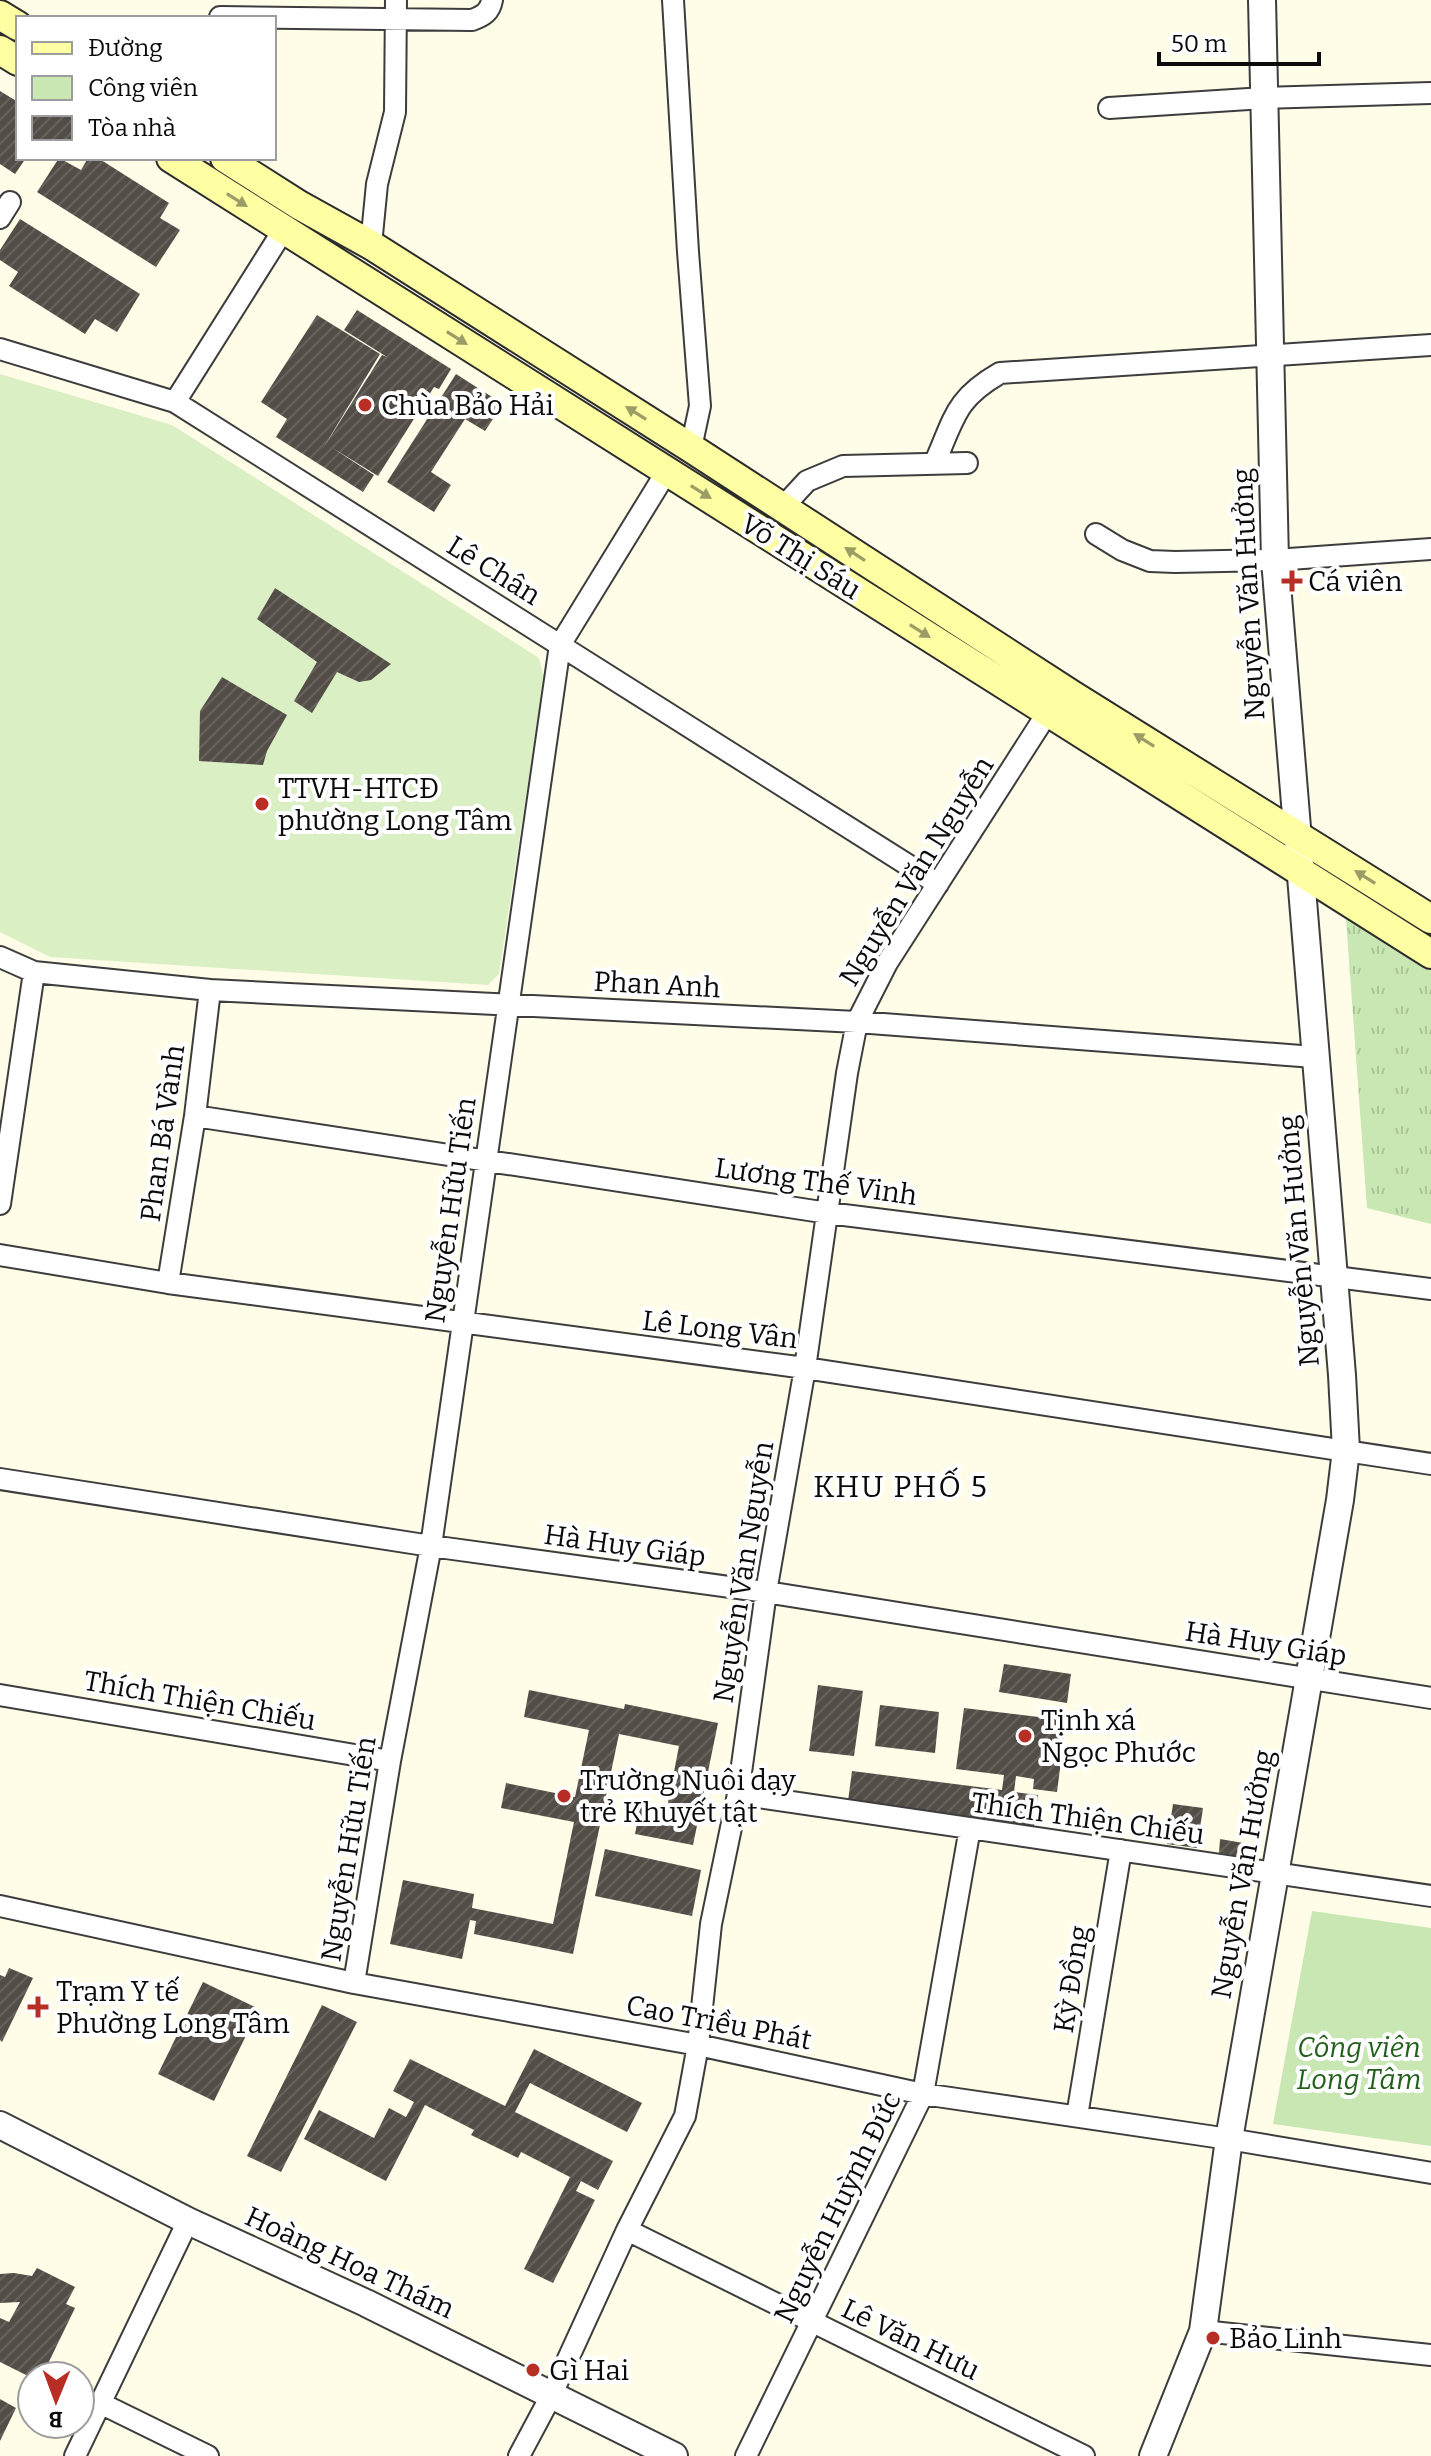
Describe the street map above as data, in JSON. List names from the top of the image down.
{
  "streets": {
    "main road": ["Võ Thị Sáu"],
    "street": [
      "Lê Chân",
      "Nguyễn Văn Hưởng",
      "Nguyễn Văn Nguyễn",
      "Phan Anh",
      "Phan Bá Vành",
      "Lương Thế Vinh",
      "Nguyễn Hữu Tiến",
      "Lê Long Vân",
      "Hà Huy Giáp",
      "Thích Thiện Chiếu",
      "Kỳ Đồng",
      "Cao Triều Phát",
      "Nguyễn Huỳnh Đức",
      "Hoàng Hoa Thám",
      "Lê Văn Hưu"
    ]
  },
  "crossings": [
    ["Võ Thị Sáu", "Nguyễn Văn Hưởng"],
    ["Võ Thị Sáu", "Nguyễn Văn Nguyễn"],
    ["Võ Thị Sáu", "Nguyễn Hữu Tiến"],
    ["Lê Chân", "Nguyễn Văn Nguyễn"],
    ["Lê Chân", "Nguyễn Hữu Tiến"],
    ["Nguyễn Văn Hưởng", "Phan Anh"],
    ["Nguyễn Văn Hưởng", "Lương Thế Vinh"],
    ["Nguyễn Văn Hưởng", "Lê Long Vân"],
    ["Nguyễn Văn Hưởng", "Hà Huy Giáp"],
    ["Nguyễn Văn Hưởng", "Thích Thiện Chiếu"],
    ["Nguyễn Văn Hưởng", "Cao Triều Phát"],
    ["Nguyễn Văn Nguyễn", "Phan Anh"],
    ["Nguyễn Văn Nguyễn", "Lương Thế Vinh"],
    ["Nguyễn Văn Nguyễn", "Lê Long Vân"],
    ["Nguyễn Văn Nguyễn", "Hà Huy Giáp"],
    ["Nguyễn Văn Nguyễn", "Thích Thiện Chiếu"],
    ["Nguyễn Văn Nguyễn", "Cao Triều Phát"],
    ["Nguyễn Văn Nguyễn", "Hoàng Hoa Thám"],
    ["Nguyễn Văn Nguyễn", "Lê Văn Hưu"],
    ["Phan Anh", "Phan Bá Vành"],
    ["Phan Anh", "Nguyễn Hữu Tiến"],
    ["Phan Bá Vành", "Lương Thế Vinh"],
    ["Phan Bá Vành", "Lê Long Vân"],
    ["Lương Thế Vinh", "Nguyễn Hữu Tiến"],
    ["Nguyễn Hữu Tiến", "Lê Long Vân"],
    ["Nguyễn Hữu Tiến", "Hà Huy Giáp"],
    ["Nguyễn Hữu Tiến", "Thích Thiện Chiếu"],
    ["Nguyễn Hữu Tiến", "Cao Triều Phát"],
    ["Thích Thiện Chiếu", "Kỳ Đồng"],
    ["Thích Thiện Chiếu", "Nguyễn Huỳnh Đức"],
    ["Kỳ Đồng", "Cao Triều Phát"],
    ["Cao Triều Phát", "Nguyễn Huỳnh Đức"],
    ["Nguyễn Huỳnh Đức", "Lê Văn Hưu"]
  ],
  "districts": ["KHU PHỐ 5"],
  "parks": ["Công viên Long Tâm"],
  "places": {
    "other": [
      "Chùa Bảo Hải",
      "TTVH-HTCĐ phường Long Tâm",
      "Tịnh xá Ngọc Phước",
      "Trường Nuôi dạy trẻ Khuyết tật",
      "Bảo Linh",
      "Gì Hai"
    ],
    "health": ["Cá viên", "Trạm Y tế Phường Long Tâm"]
  },
  "legend": ["Đường", "Công viên", "Tòa nhà"],
  "scale_bar": "50 m",
  "north": "bottom"
}
